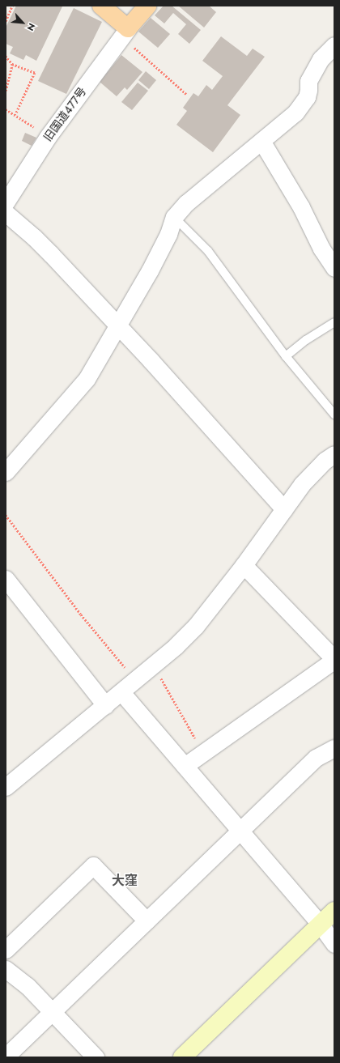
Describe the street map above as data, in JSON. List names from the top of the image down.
{
  "streets": {
    "street": ["旧国道477号"]
  },
  "districts": ["大窪"],
  "north": "bottom right"
}
